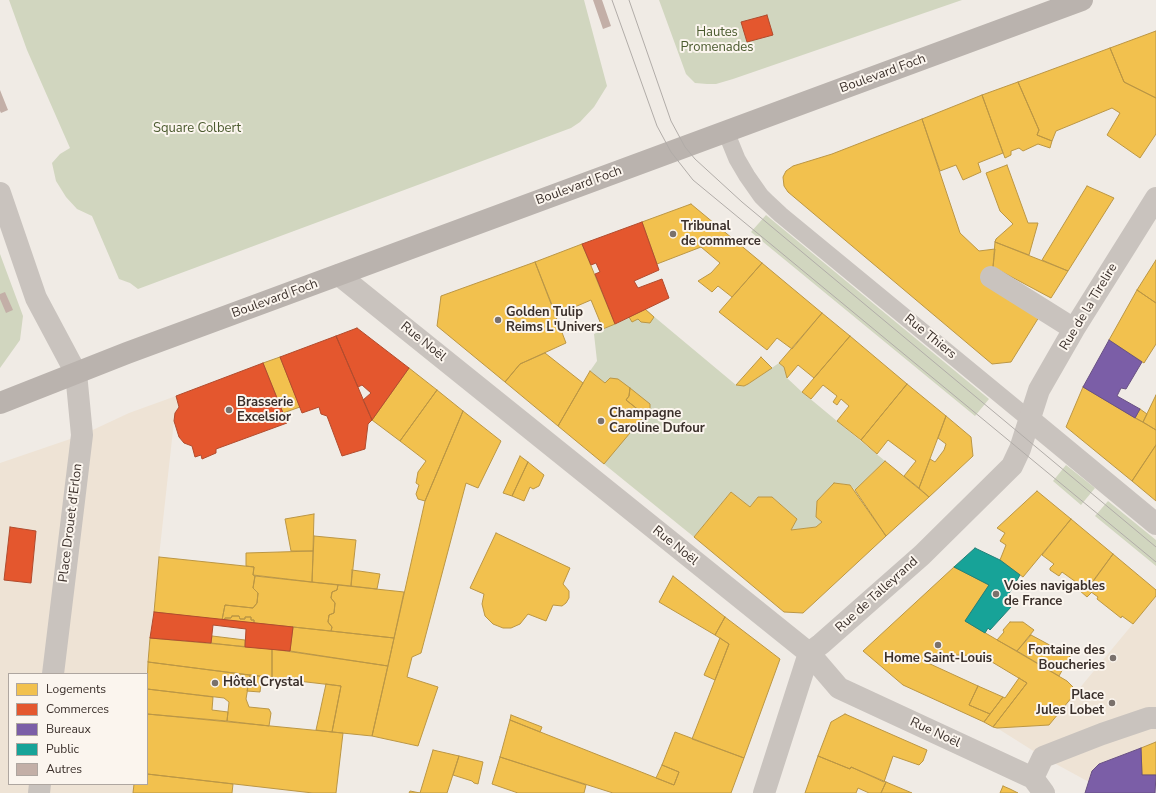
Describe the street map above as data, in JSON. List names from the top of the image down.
{
  "streets": {
    "main road": ["Boulevard Foch"],
    "street": [
      "Rue de la Tirelire",
      "Rue Thiers",
      "Rue Noël",
      "Place Drouet d'Erlon",
      "Rue de Talleyrand"
    ]
  },
  "crossings": [
    ["Boulevard Foch", "Rue Thiers"],
    ["Boulevard Foch", "Rue Noël"],
    ["Boulevard Foch", "Place Drouet d'Erlon"],
    ["Rue de la Tirelire", "Rue Thiers"],
    ["Rue de la Tirelire", "Rue de Talleyrand"],
    ["Rue Thiers", "Rue de Talleyrand"],
    ["Rue Noël", "Rue de Talleyrand"]
  ],
  "parks": ["Hautes Promenades", "Square Colbert"],
  "places": [
    "Tribunal de commerce",
    "Golden Tulip Reims L'Univers",
    "Brasserie Excelsior",
    "Champagne Caroline Dufour",
    "Voies navigables de France",
    "Home Saint-Louis",
    "Fontaine des Boucheries",
    "Hôtel Crystal",
    "Place Jules Lobet"
  ],
  "legend": [
    "Logements",
    "Commerces",
    "Bureaux",
    "Public",
    "Autres"
  ]
}
